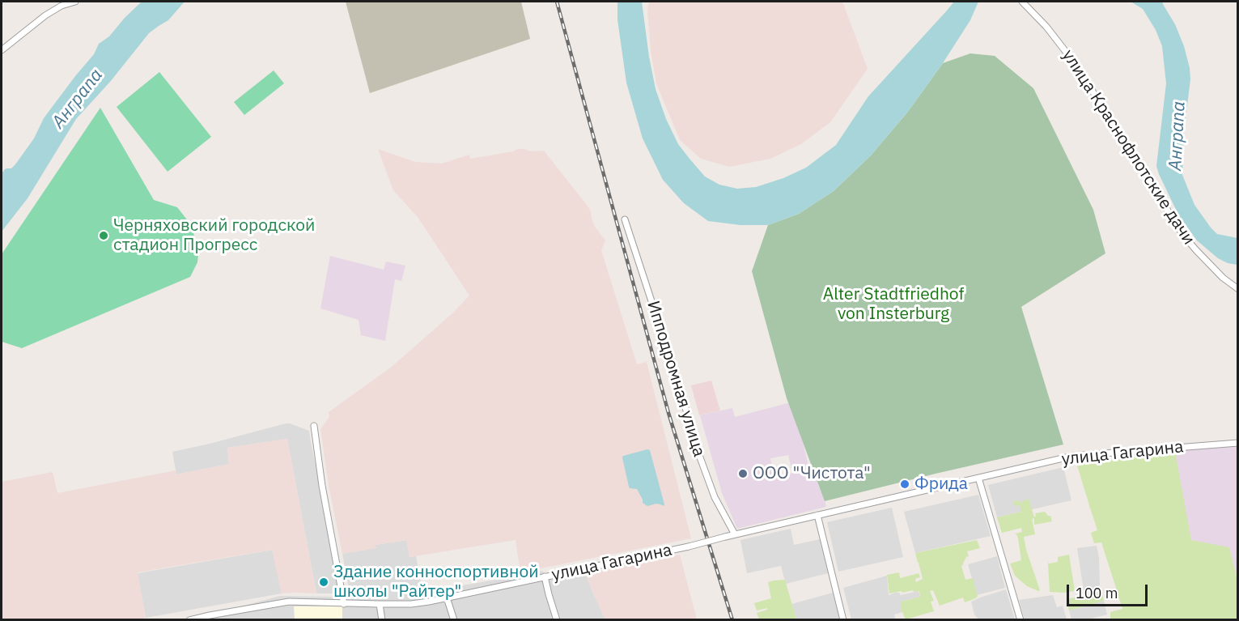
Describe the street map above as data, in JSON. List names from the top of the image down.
{
  "streets": {
    "street": ["улица Краснофлотские дачи", "Ипподромная улица", "улица Гагарина"]
  },
  "crossings": [
    ["Ипподромная улица", "улица Гагарина"]
  ],
  "water": ["Анграпа"],
  "parks": ["Alter Stadtfriedhof von Insterburg"],
  "places": [
    "Черняховский городской стадион Прогресс",
    "ООО \"Чистота\"",
    "Фрида",
    "Здание конноспортивной школы \"Райтер\""
  ],
  "scale_bar": "100 m"
}
